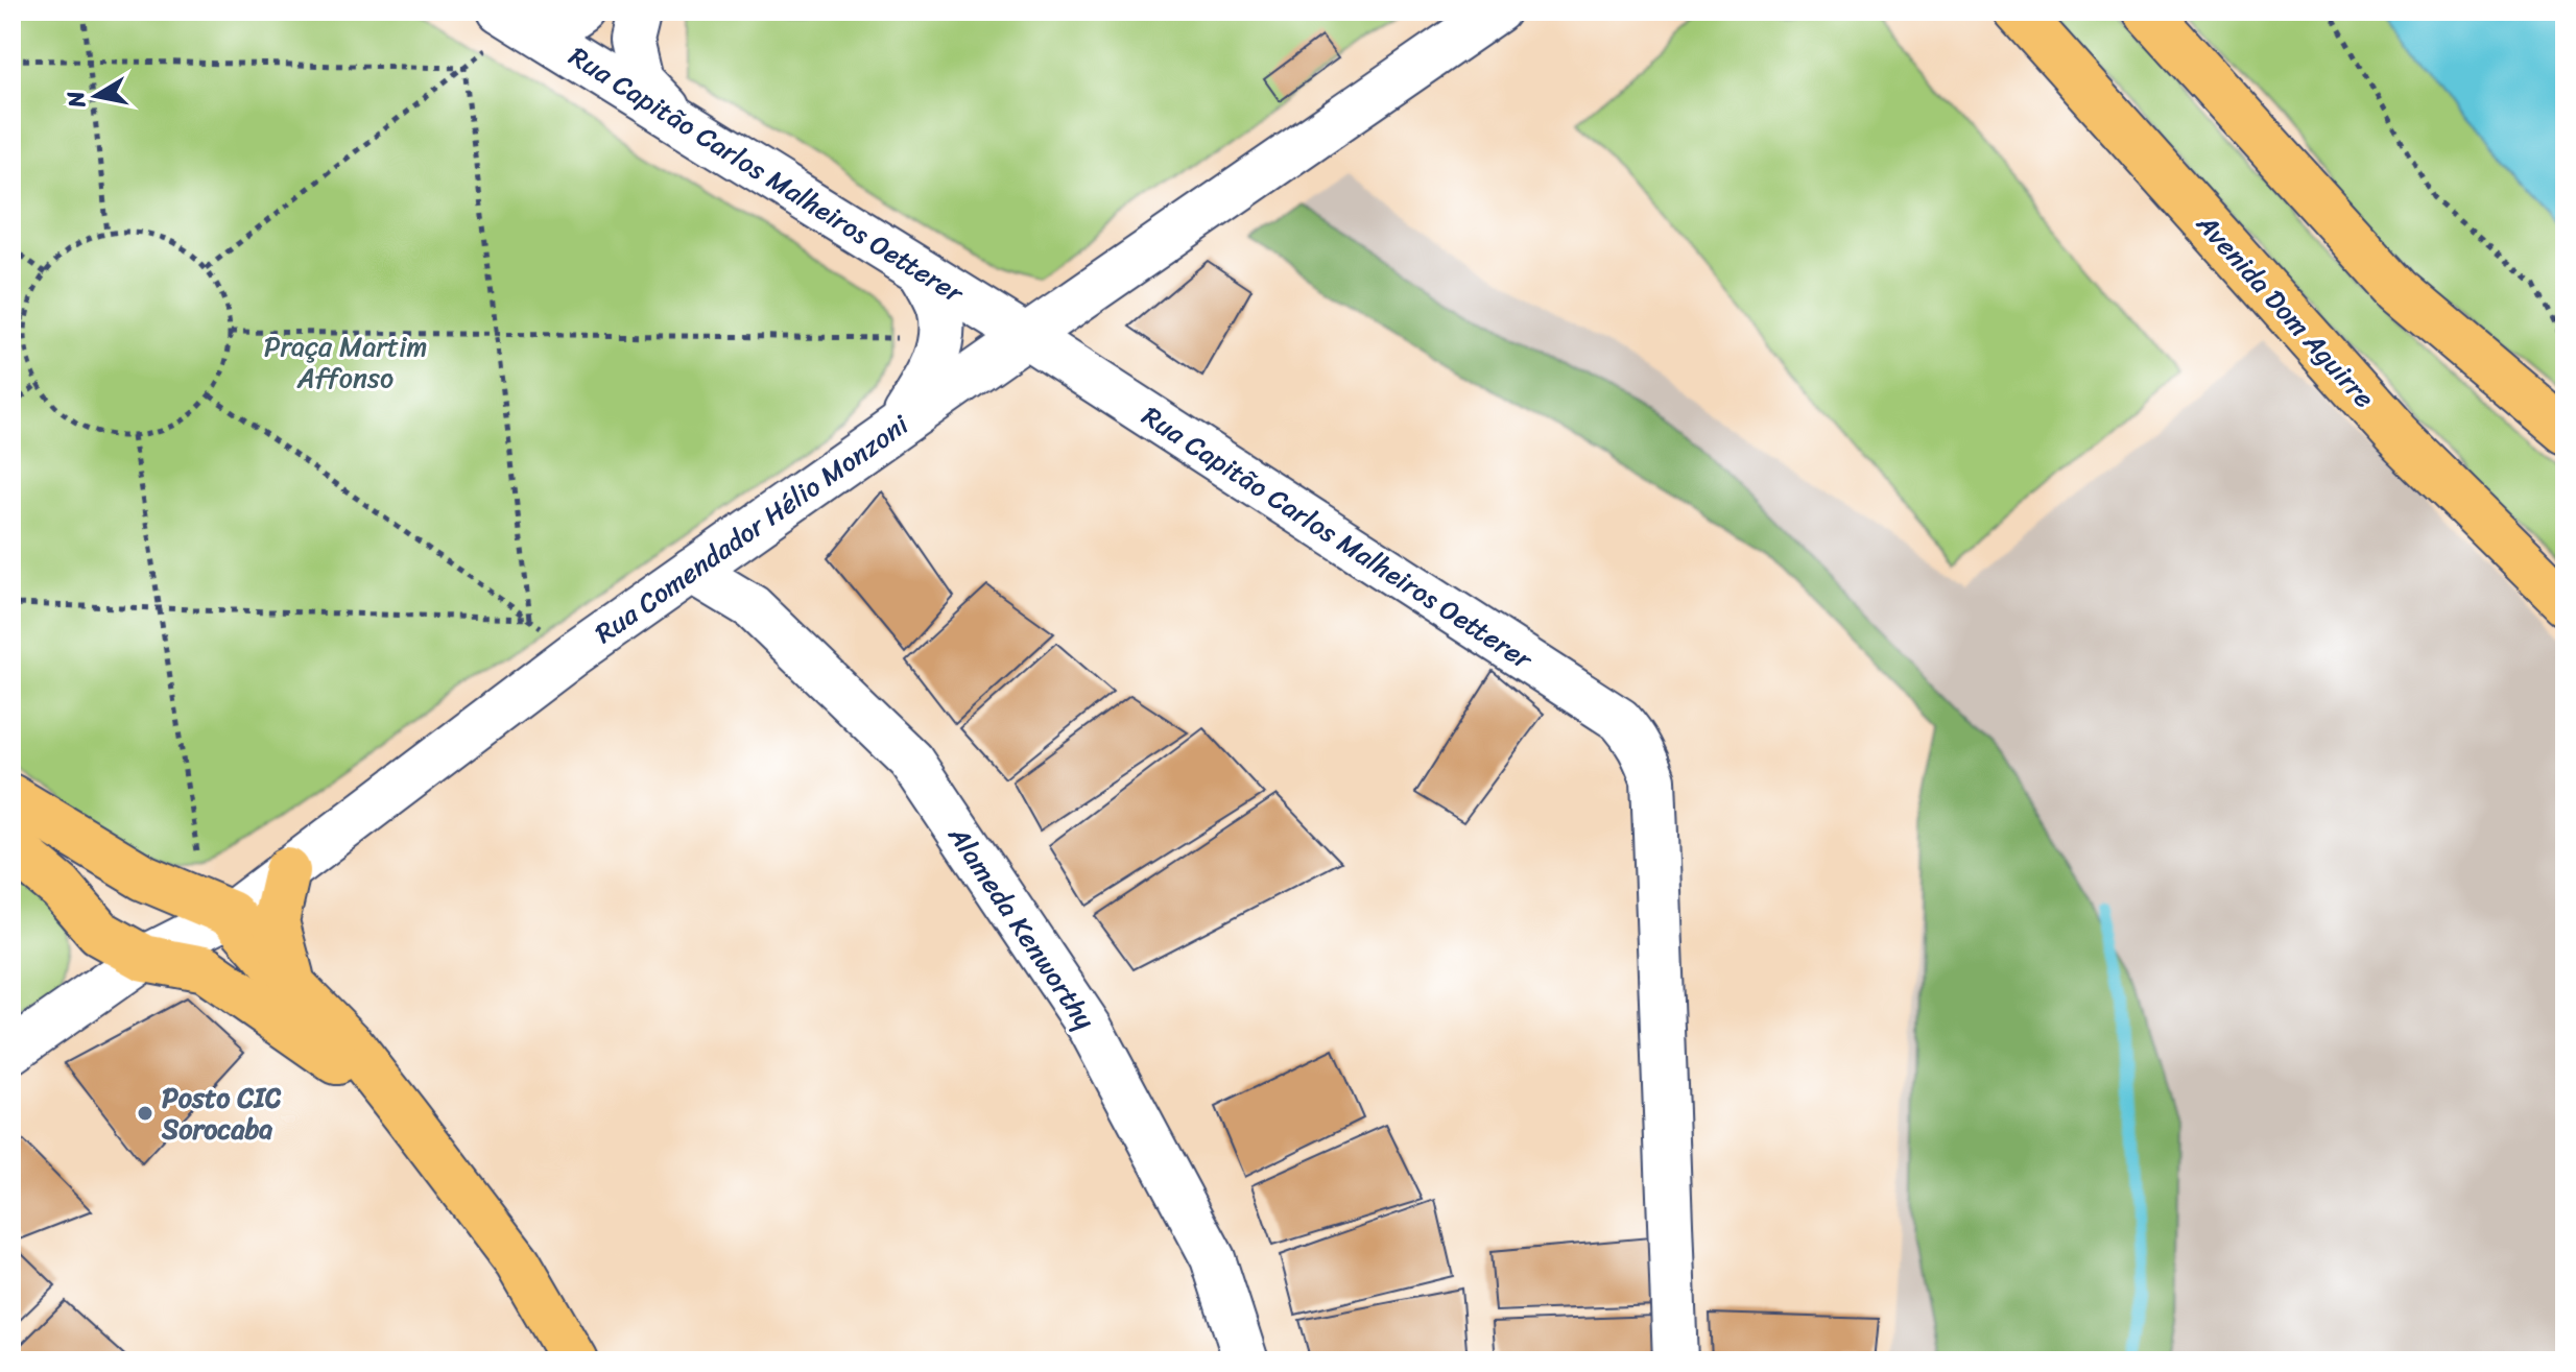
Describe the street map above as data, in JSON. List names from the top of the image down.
{
  "streets": {
    "main road": ["Avenida Dom Aguirre"],
    "street": ["Rua Capitão Carlos Malheiros Oetterer", "Rua Comendador Hélio Monzoni", "Alameda Kenworthy"]
  },
  "crossings": [
    ["Rua Capitão Carlos Malheiros Oetterer", "Rua Comendador Hélio Monzoni"],
    ["Rua Comendador Hélio Monzoni", "Alameda Kenworthy"]
  ],
  "parks": ["Praça Martim Affonso"],
  "places": ["Posto CIC Sorocaba"],
  "north": "left"
}
